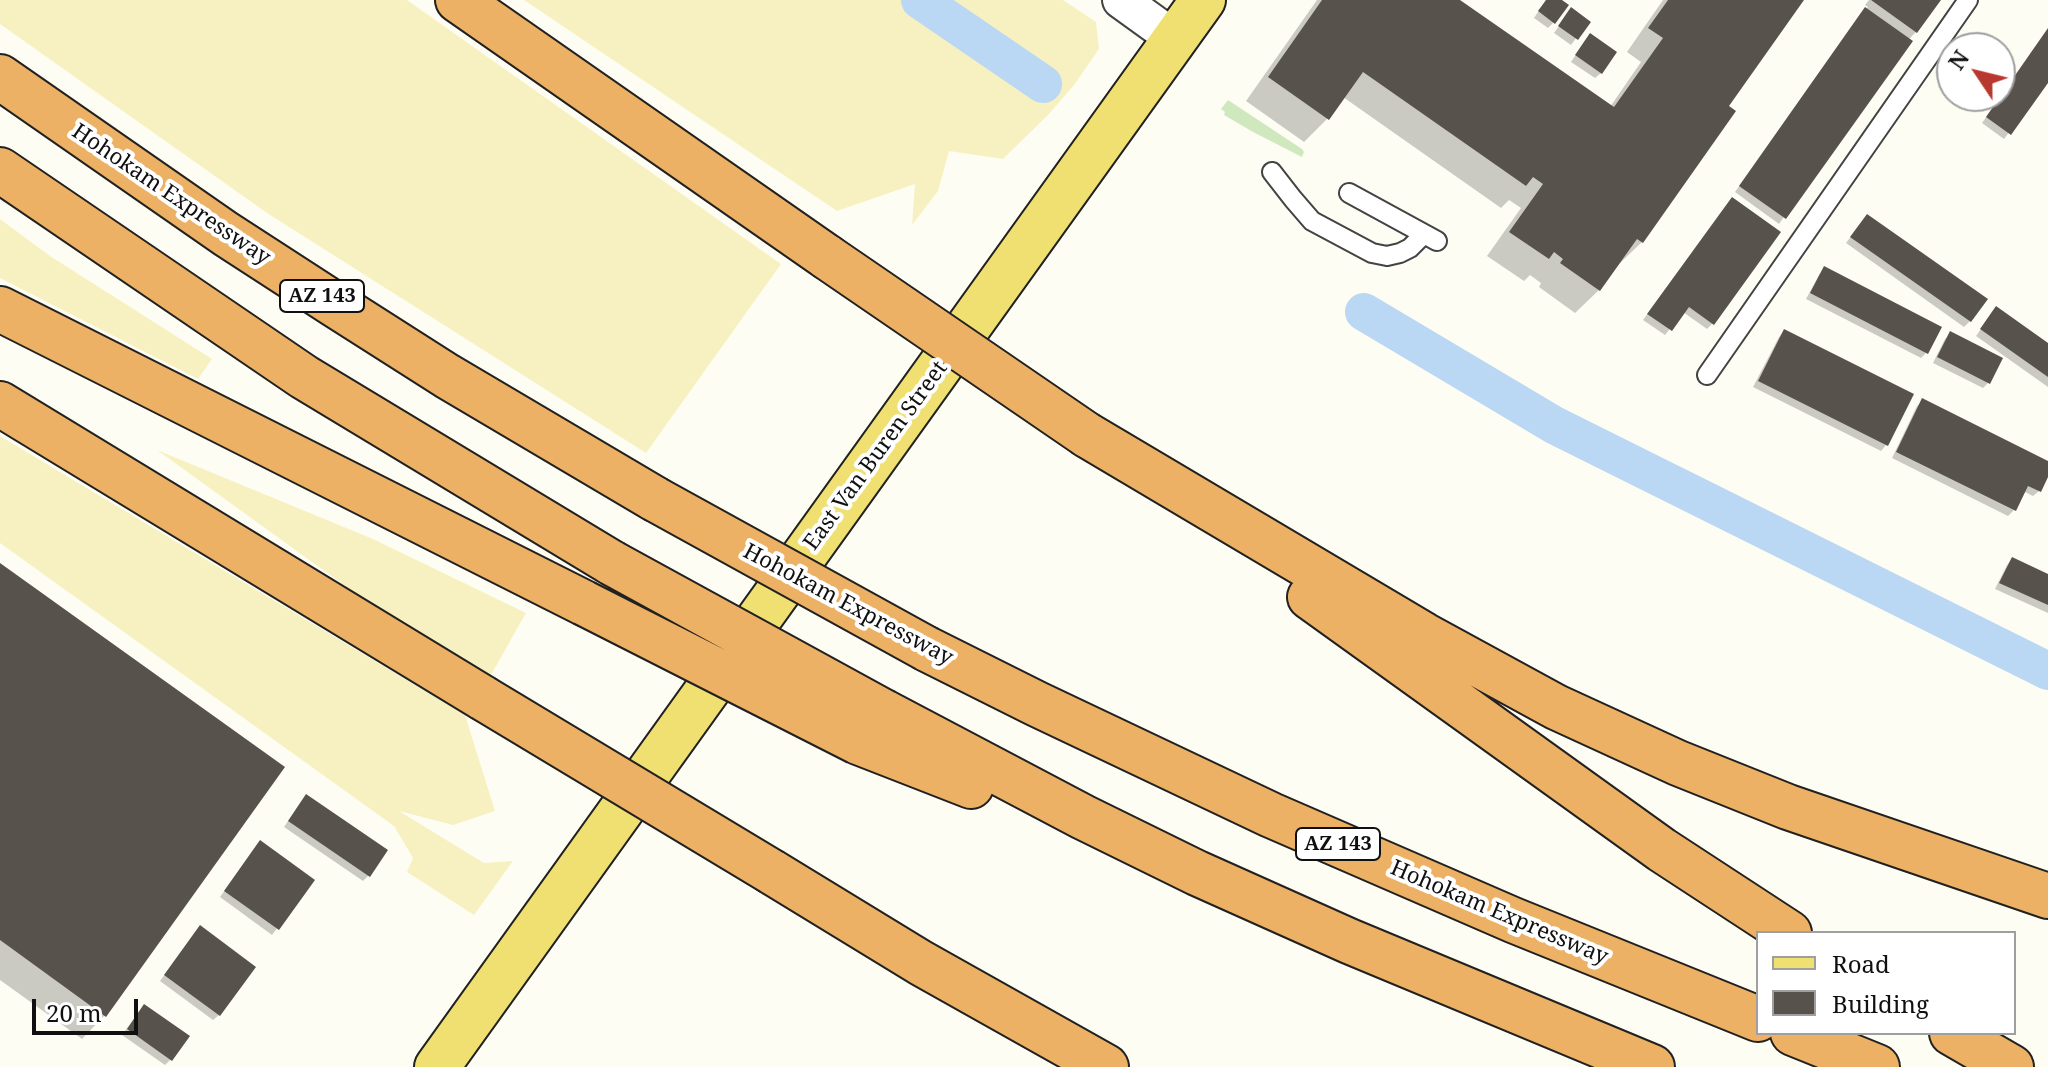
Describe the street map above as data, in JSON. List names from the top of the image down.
{
  "streets": {
    "highway": ["Hohokam Expressway", "AZ 143"],
    "main road": ["East Van Buren Street"]
  },
  "legend": ["Road", "Building"],
  "scale_bar": "20 m",
  "north": "top left"
}
